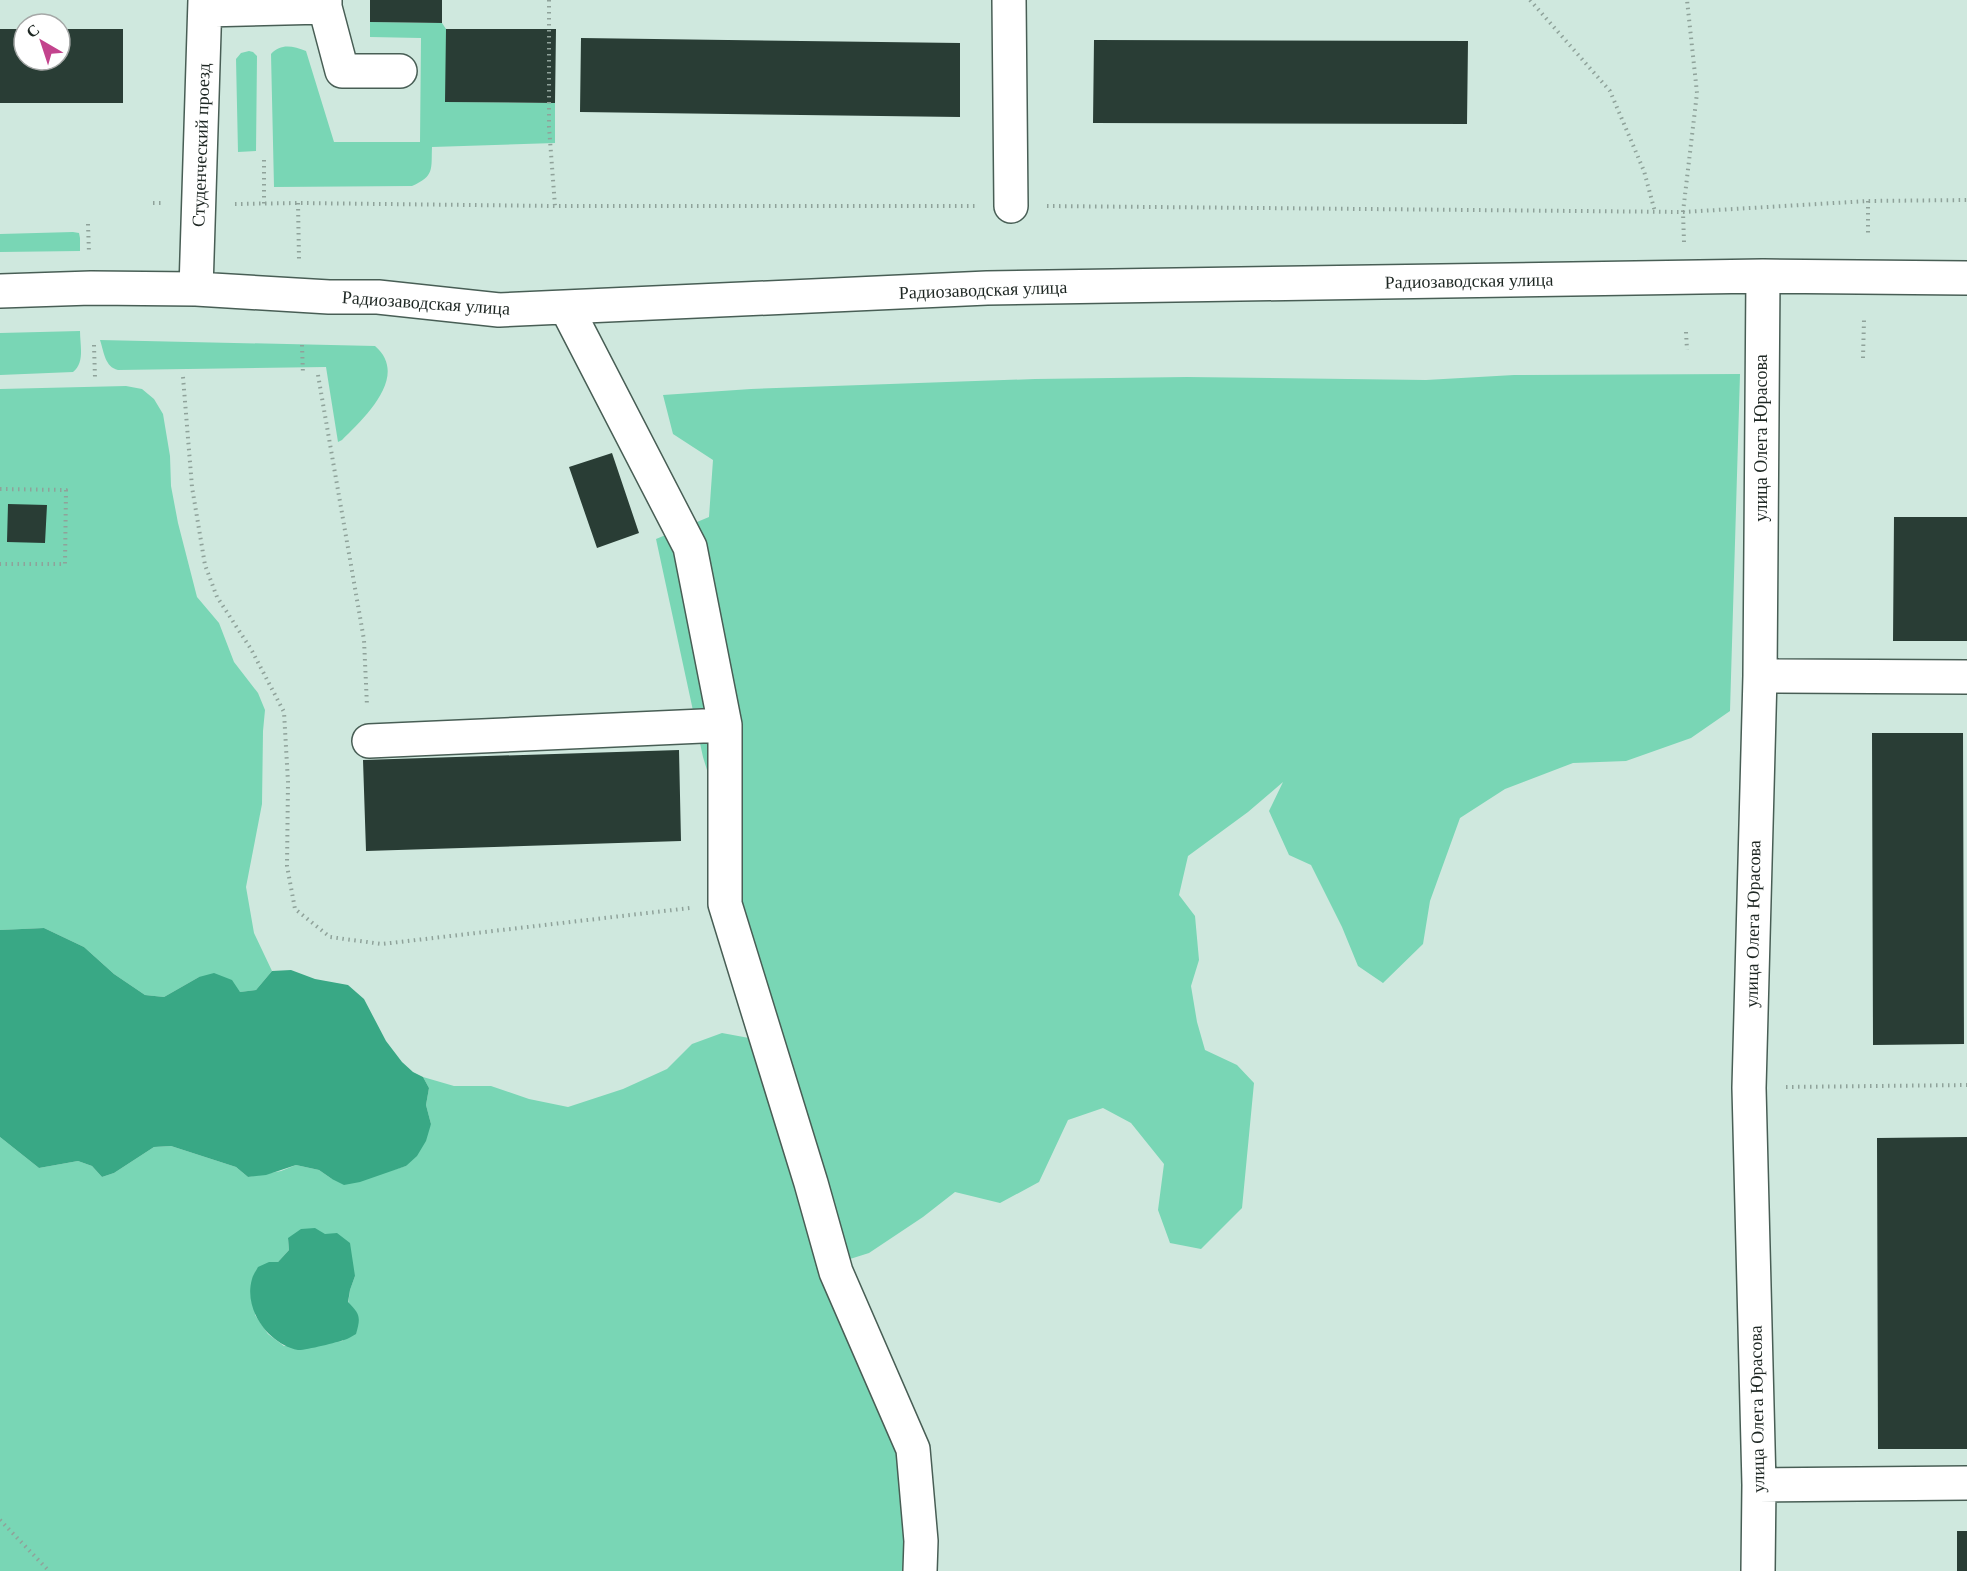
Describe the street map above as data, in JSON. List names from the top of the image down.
{
  "streets": {
    "street": ["Студенческий проезд", "Радиозаводская улица", "улица Олега Юрасова"]
  },
  "crossings": [
    ["Студенческий проезд", "Радиозаводская улица"],
    ["Радиозаводская улица", "улица Олега Юрасова"]
  ],
  "north": "top left"
}
